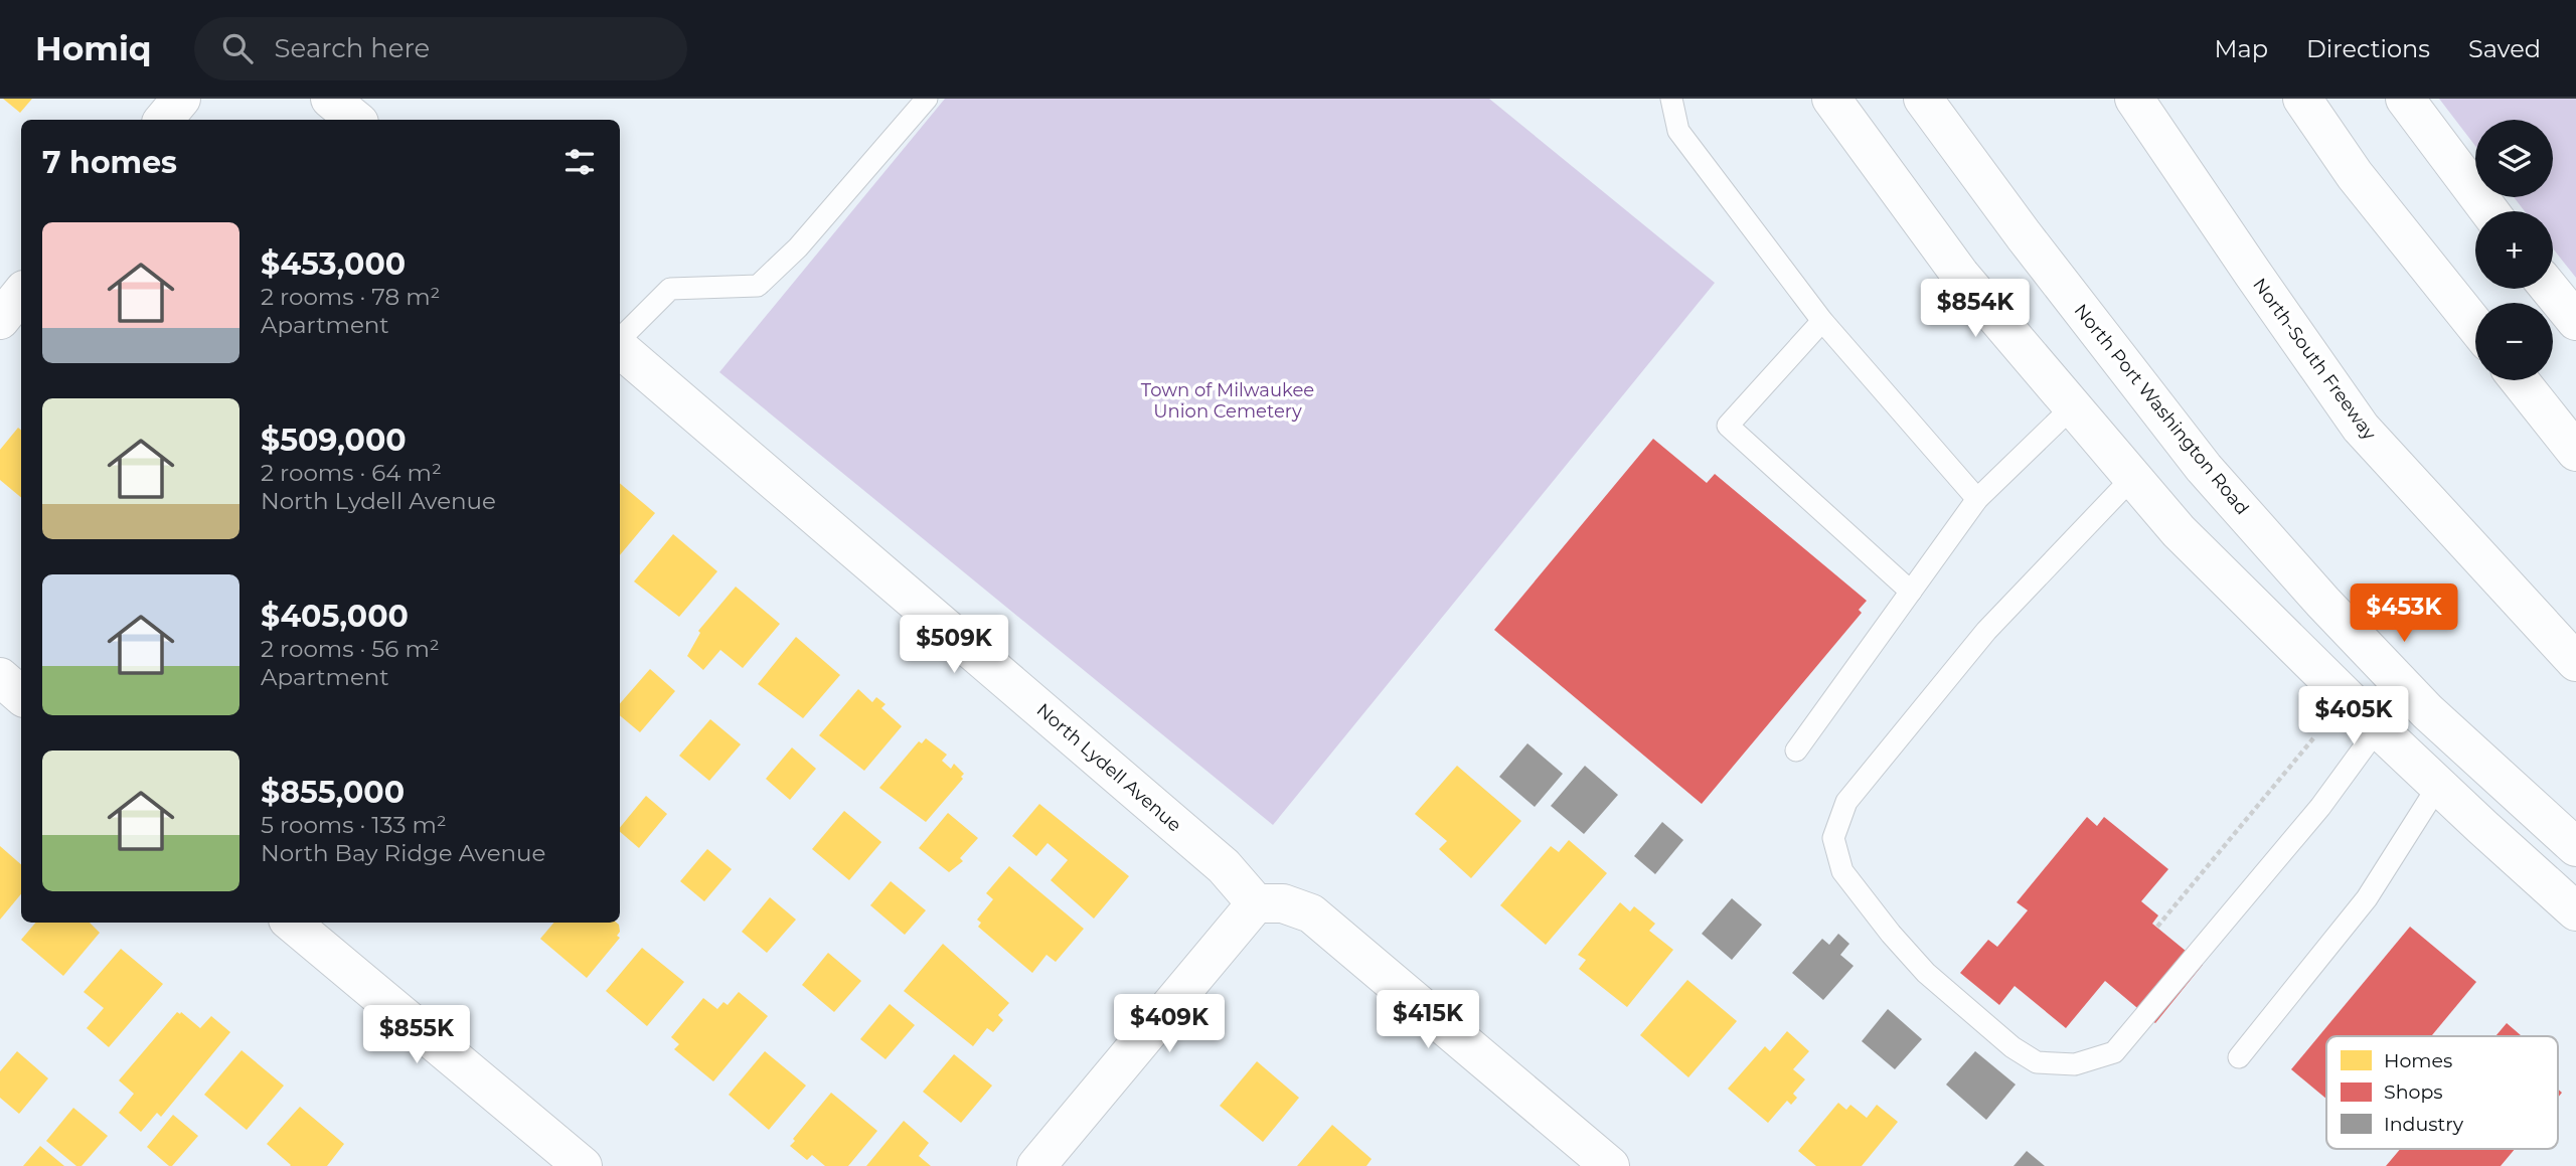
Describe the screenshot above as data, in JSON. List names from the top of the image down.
{
  "streets": {
    "main road": ["North-South Freeway", "North Port Washington Road", "North Lydell Avenue"]
  },
  "parks": ["Town of Milwaukee Union Cemetery"],
  "legend": ["Homes", "Shops", "Industry"],
  "page": {
    "header": "Homiq",
    "search": "Search here",
    "nav": ["Map", "Directions", "Saved"],
    "map_buttons": ["+", "−"],
    "heading": "7 homes",
    "list": [
      {
        "name": "$453,000",
        "note": "2 rooms · 78 m² · Apartment"
      },
      {
        "name": "$509,000",
        "note": "2 rooms · 64 m² · North Lydell Avenue"
      },
      {
        "name": "$405,000",
        "note": "2 rooms · 56 m² · Apartment"
      },
      {
        "name": "$855,000",
        "note": "5 rooms · 133 m² · North Bay Ridge Avenue"
      }
    ],
    "price": [
      "$854K",
      "$453K",
      "$509K",
      "$405K",
      "$415K",
      "$409K",
      "$855K"
    ]
  }
}
